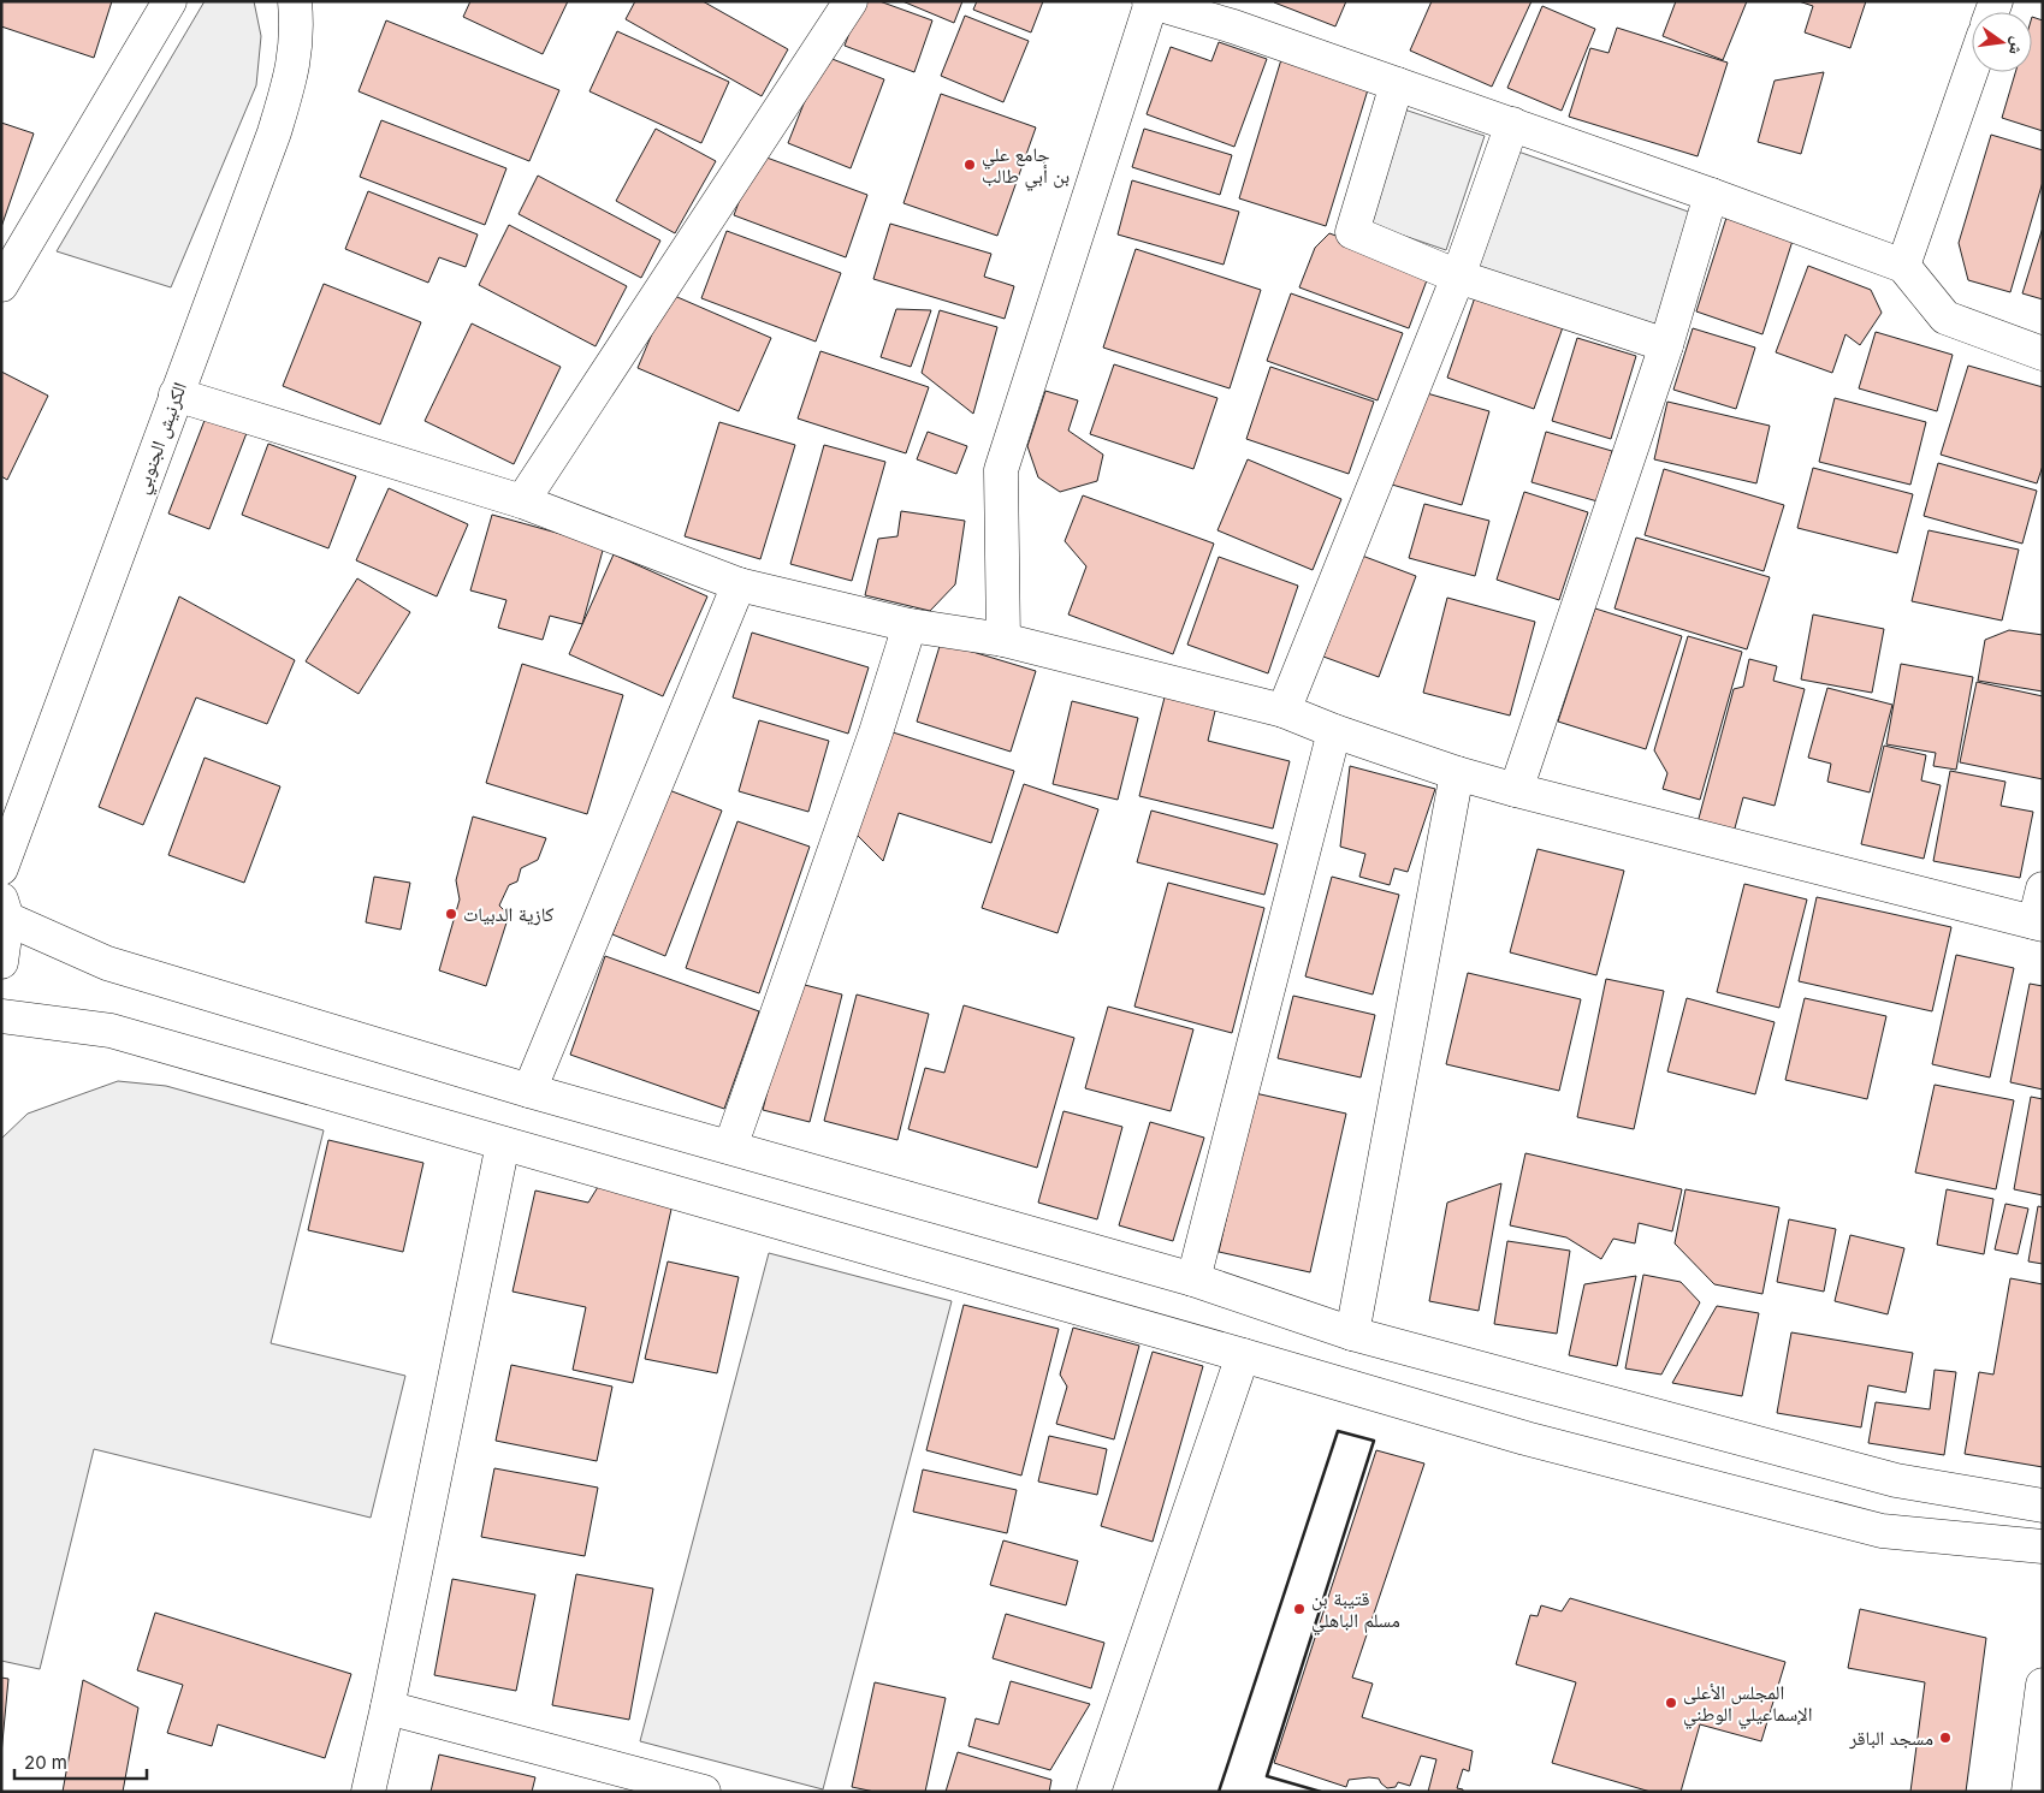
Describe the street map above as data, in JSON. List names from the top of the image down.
{
  "streets": {
    "street": ["الكرنيش الجنوبي"]
  },
  "places": [
    "جامع علي بن أبي طالب",
    "كازية الدبيات",
    "قتيبة بن مسلم الباهلي",
    "المجلس الأعلى الإسماعيلي الوطني",
    "مسجد الباقر"
  ],
  "scale_bar": "20 m",
  "north": "right"
}
